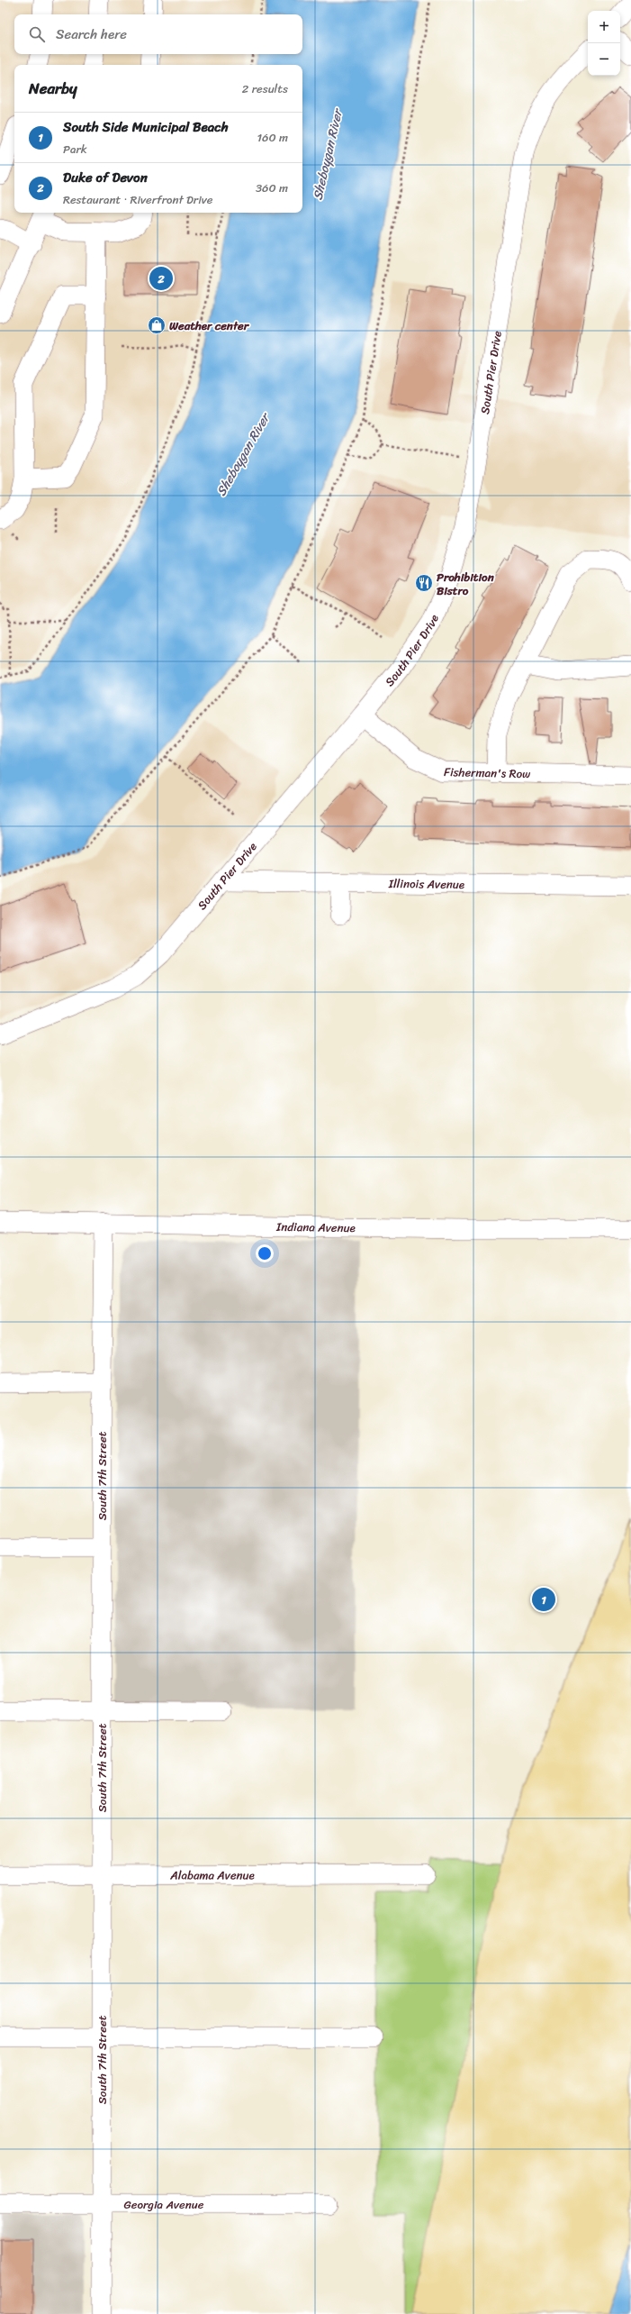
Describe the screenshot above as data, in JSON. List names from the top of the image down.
{
  "streets": {
    "street": [
      "South Pier Drive",
      "Fisherman's Row",
      "Illinois Avenue",
      "Indiana Avenue",
      "South 7th Street",
      "Alabama Avenue",
      "Georgia Avenue"
    ]
  },
  "crossings": [
    ["South Pier Drive", "Fisherman's Row"],
    ["South Pier Drive", "Illinois Avenue"],
    ["Indiana Avenue", "South 7th Street"],
    ["South 7th Street", "Alabama Avenue"],
    ["South 7th Street", "Georgia Avenue"]
  ],
  "water": ["Sheboygan River"],
  "places": {
    "shop": ["Weather center"],
    "restaurant": ["Prohibition Bistro"]
  },
  "page": {
    "map_buttons": ["+", "−"],
    "search": "Search here",
    "heading": ["Nearby", "2 results"],
    "list": [
      {
        "mark": "1",
        "name": "South Side Municipal Beach",
        "note": "Park",
        "value": "160 m"
      },
      {
        "mark": "2",
        "name": "Duke of Devon",
        "note": "Restaurant · Riverfront Drive",
        "value": "360 m"
      }
    ],
    "pins": ["2", "1"]
  }
}
